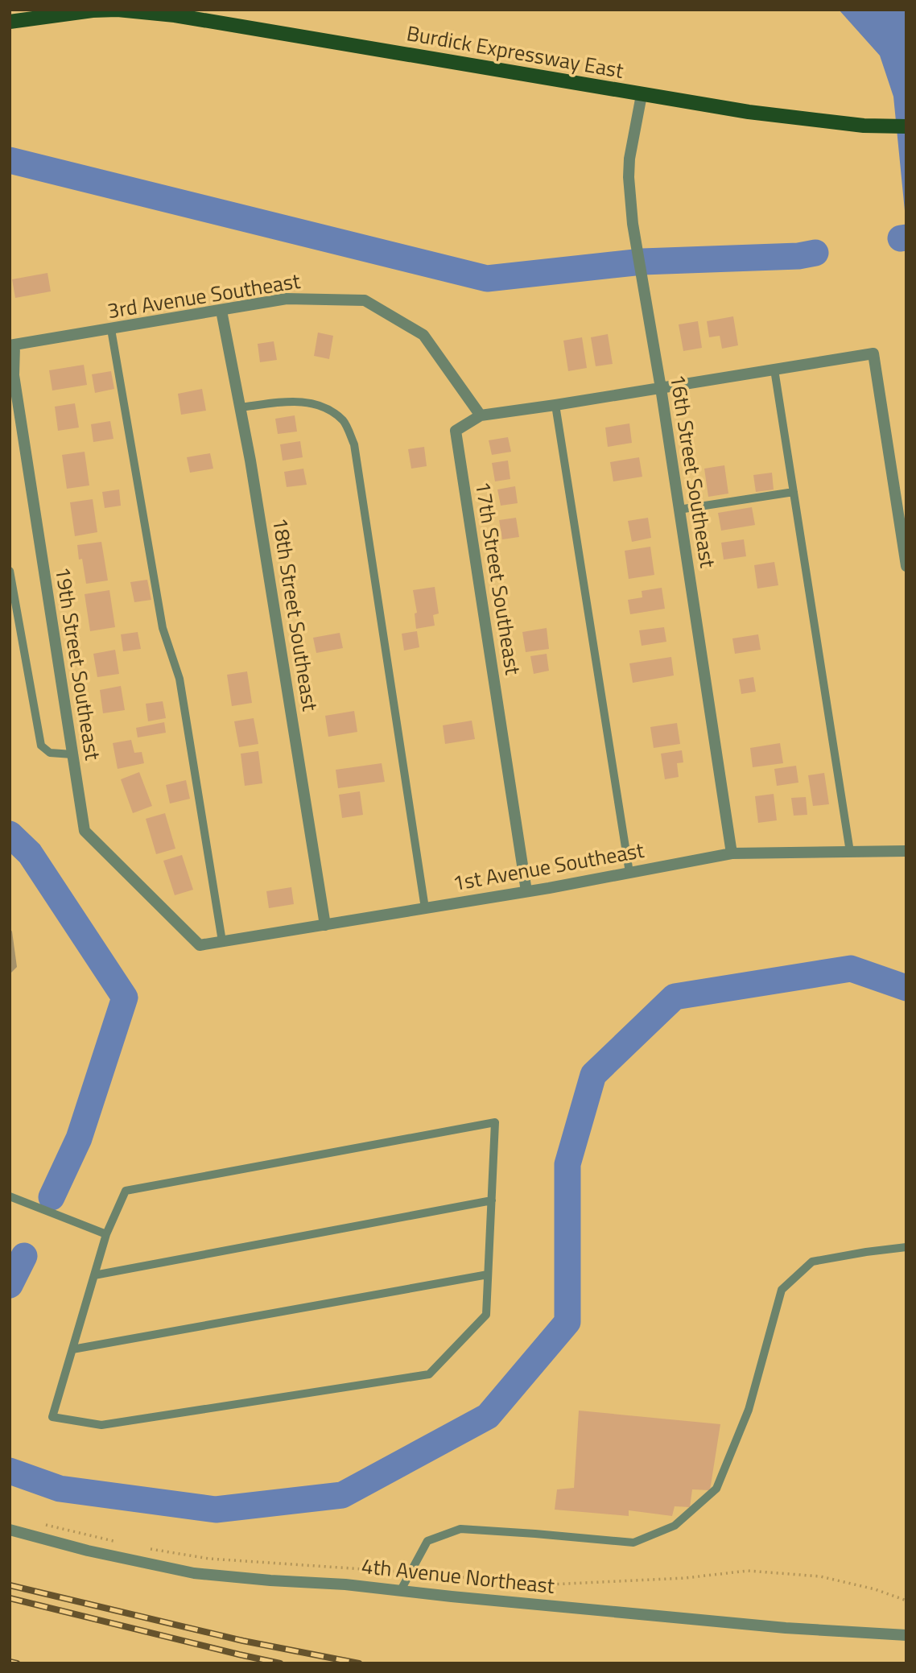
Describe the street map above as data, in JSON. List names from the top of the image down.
{
  "streets": {
    "main road": ["Burdick Expressway East"],
    "street": [
      "3rd Avenue Southeast",
      "16th Street Southeast",
      "17th Street Southeast",
      "18th Street Southeast",
      "19th Street Southeast",
      "1st Avenue Southeast",
      "4th Avenue Northeast"
    ]
  },
  "crossings": [
    ["Burdick Expressway East", "16th Street Southeast"],
    ["3rd Avenue Southeast", "17th Street Southeast"],
    ["3rd Avenue Southeast", "18th Street Southeast"],
    ["3rd Avenue Southeast", "19th Street Southeast"],
    ["16th Street Southeast", "1st Avenue Southeast"],
    ["17th Street Southeast", "1st Avenue Southeast"],
    ["18th Street Southeast", "1st Avenue Southeast"],
    ["19th Street Southeast", "1st Avenue Southeast"]
  ]
}
